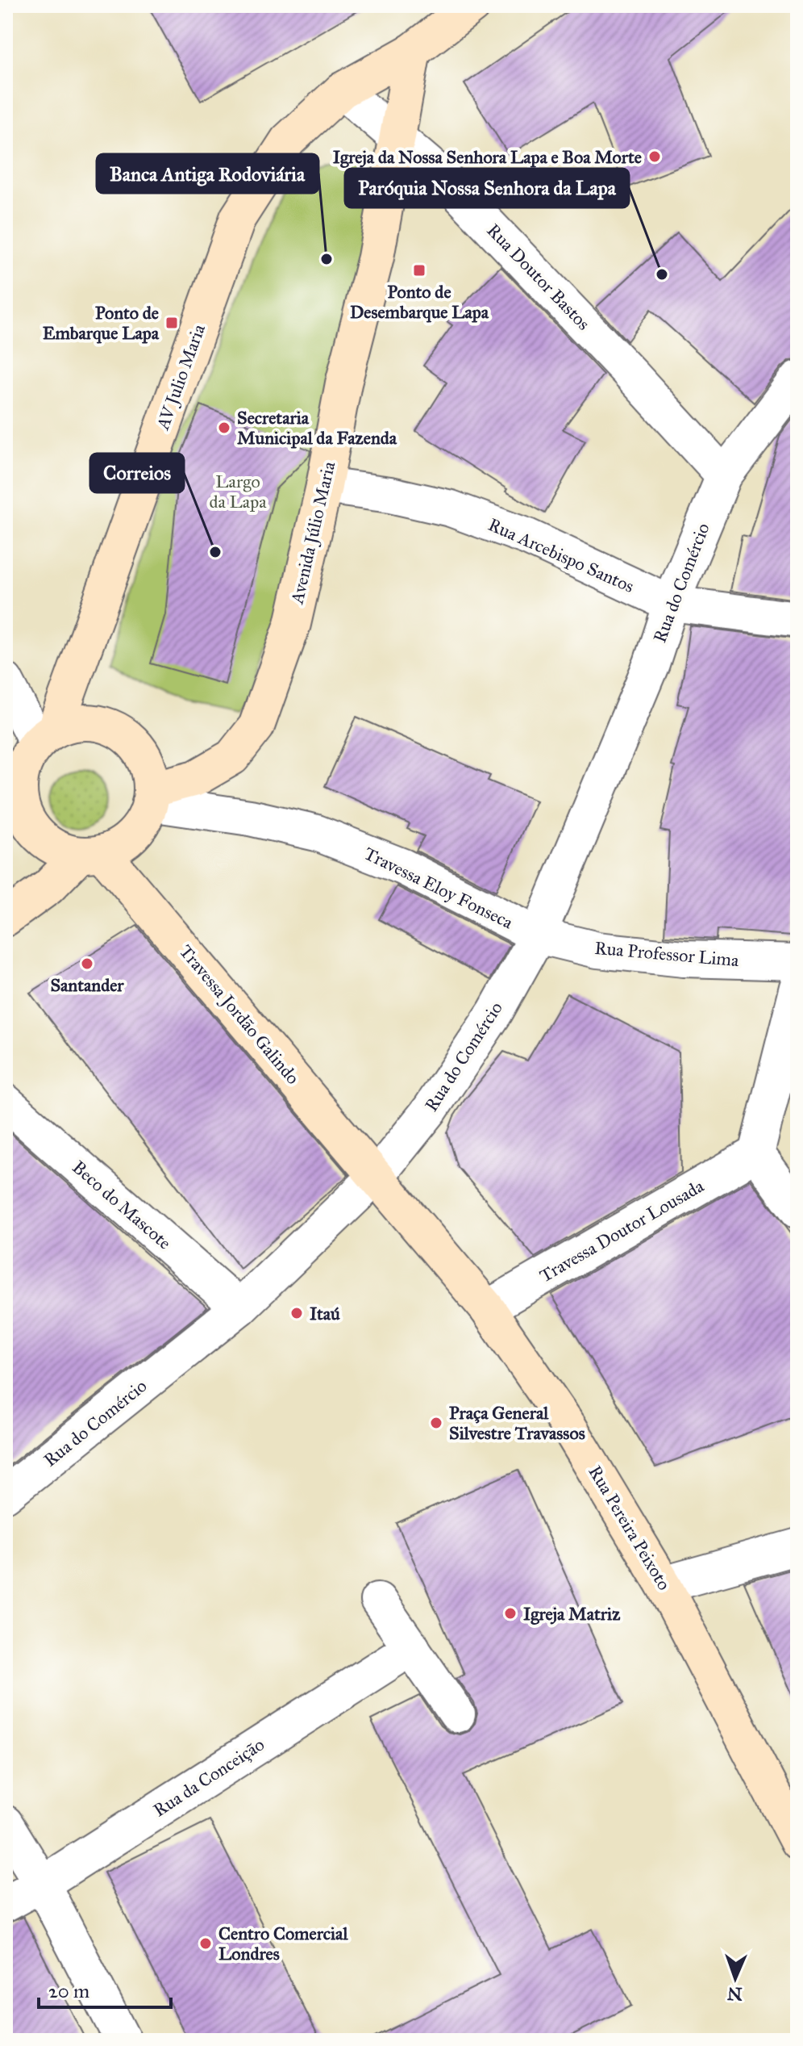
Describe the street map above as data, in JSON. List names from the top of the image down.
{
  "streets": {
    "main road": [
      "AV Julio Maria",
      "Avenida Júlio Maria",
      "Travessa Jordão Galindo",
      "Rua Pereira Peixoto"
    ],
    "street": [
      "Rua Doutor Bastos",
      "Rua Arcebispo Santos",
      "Rua do Comércio",
      "Travessa Eloy Fonseca",
      "Rua Professor Lima",
      "Beco do Mascote",
      "Travessa Doutor Lousada",
      "Rua da Conceição"
    ]
  },
  "crossings": [
    ["Rua Doutor Bastos", "AV Julio Maria"],
    ["Rua Doutor Bastos", "Avenida Júlio Maria"],
    ["Rua Doutor Bastos", "Rua do Comércio"],
    ["AV Julio Maria", "Avenida Júlio Maria"],
    ["AV Julio Maria", "Travessa Eloy Fonseca"],
    ["AV Julio Maria", "Travessa Jordão Galindo"],
    ["Avenida Júlio Maria", "Rua Arcebispo Santos"],
    ["Avenida Júlio Maria", "Travessa Eloy Fonseca"],
    ["Avenida Júlio Maria", "Travessa Jordão Galindo"],
    ["Rua Arcebispo Santos", "Rua do Comércio"],
    ["Rua do Comércio", "Travessa Eloy Fonseca"],
    ["Rua do Comércio", "Rua Professor Lima"],
    ["Rua do Comércio", "Travessa Jordão Galindo"],
    ["Rua do Comércio", "Beco do Mascote"],
    ["Rua do Comércio", "Rua Pereira Peixoto"],
    ["Travessa Eloy Fonseca", "Rua Professor Lima"],
    ["Travessa Eloy Fonseca", "Travessa Jordão Galindo"],
    ["Travessa Jordão Galindo", "Rua Pereira Peixoto"],
    ["Travessa Doutor Lousada", "Rua Pereira Peixoto"]
  ],
  "parks": ["Largo da Lapa"],
  "places": {
    "other": [
      "Igreja da Nossa Senhora Lapa e Boa Morte",
      "Banca Antiga Rodoviária",
      "Paróquia Nossa Senhora da Lapa",
      "Secretaria Municipal da Fazenda",
      "Correios",
      "Santander",
      "Itaú",
      "Praça General Silvestre Travassos",
      "Igreja Matriz",
      "Centro Comercial Londres"
    ],
    "transit": ["Ponto de Desembarque Lapa", "Ponto de Embarque Lapa"]
  },
  "scale_bar": "20 m",
  "north": "bottom"
}
